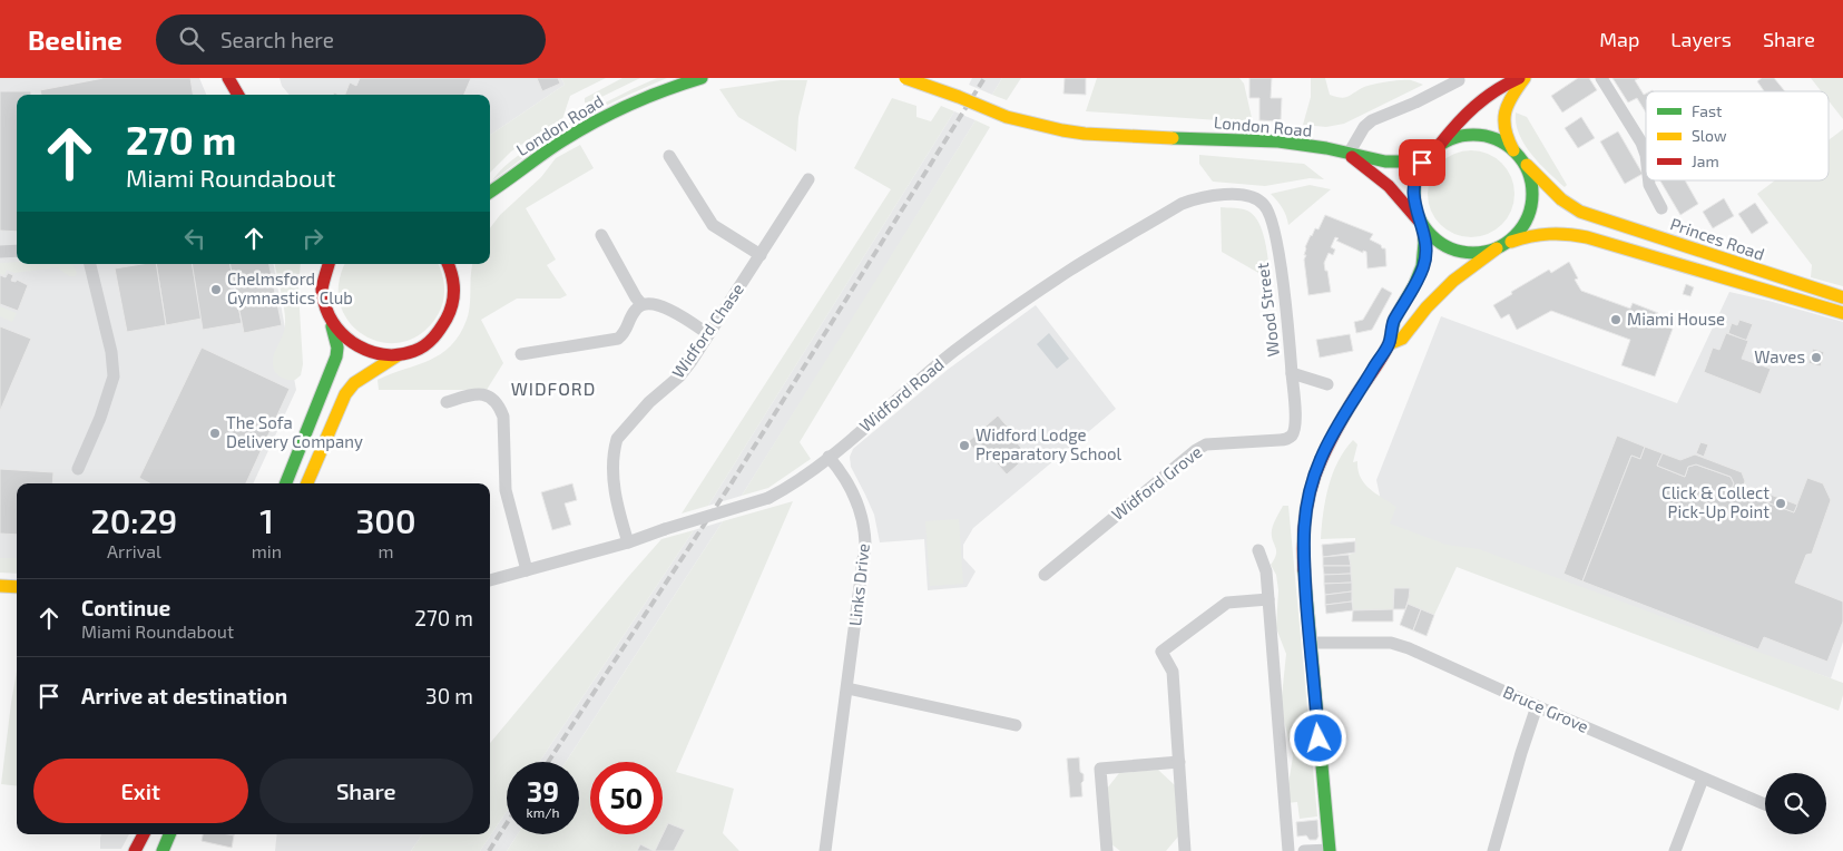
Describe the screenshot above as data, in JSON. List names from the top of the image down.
{
  "streets": {
    "main road": ["London Road", "Princes Road"],
    "street": [
      "Wood Street",
      "Widford Chase",
      "Widford Road",
      "Widford Grove",
      "Links Drive",
      "Bruce Grove"
    ]
  },
  "crossings": [
    ["London Road", "Princes Road"],
    ["Wood Street", "Widford Road"],
    ["Wood Street", "Widford Grove"],
    ["Widford Chase", "Widford Road"],
    ["Widford Road", "Links Drive"]
  ],
  "districts": ["WIDFORD"],
  "places": [
    "Chelmsford Gymnastics Club",
    "Miami House",
    "Waves",
    "The Sofa Delivery Company",
    "Widford Lodge Preparatory School",
    "Click & Collect Pick-Up Point"
  ],
  "legend": ["Fast", "Slow", "Jam"],
  "page": {
    "header": "Beeline",
    "search": "Search here",
    "nav": ["Map", "Layers", "Share"],
    "turn": ["270 m", "Miami Roundabout"],
    "eta": [
      "20:29",
      "Arrival",
      "1",
      "min",
      "300",
      "m"
    ],
    "list": [
      {
        "name": "Continue",
        "note": "Miami Roundabout",
        "value": "270 m"
      },
      {
        "name": "Arrive at destination",
        "value": "30 m"
      }
    ],
    "buttons": ["Exit", "Share"],
    "speed": "39 km/h",
    "limit": "50"
  }
}
